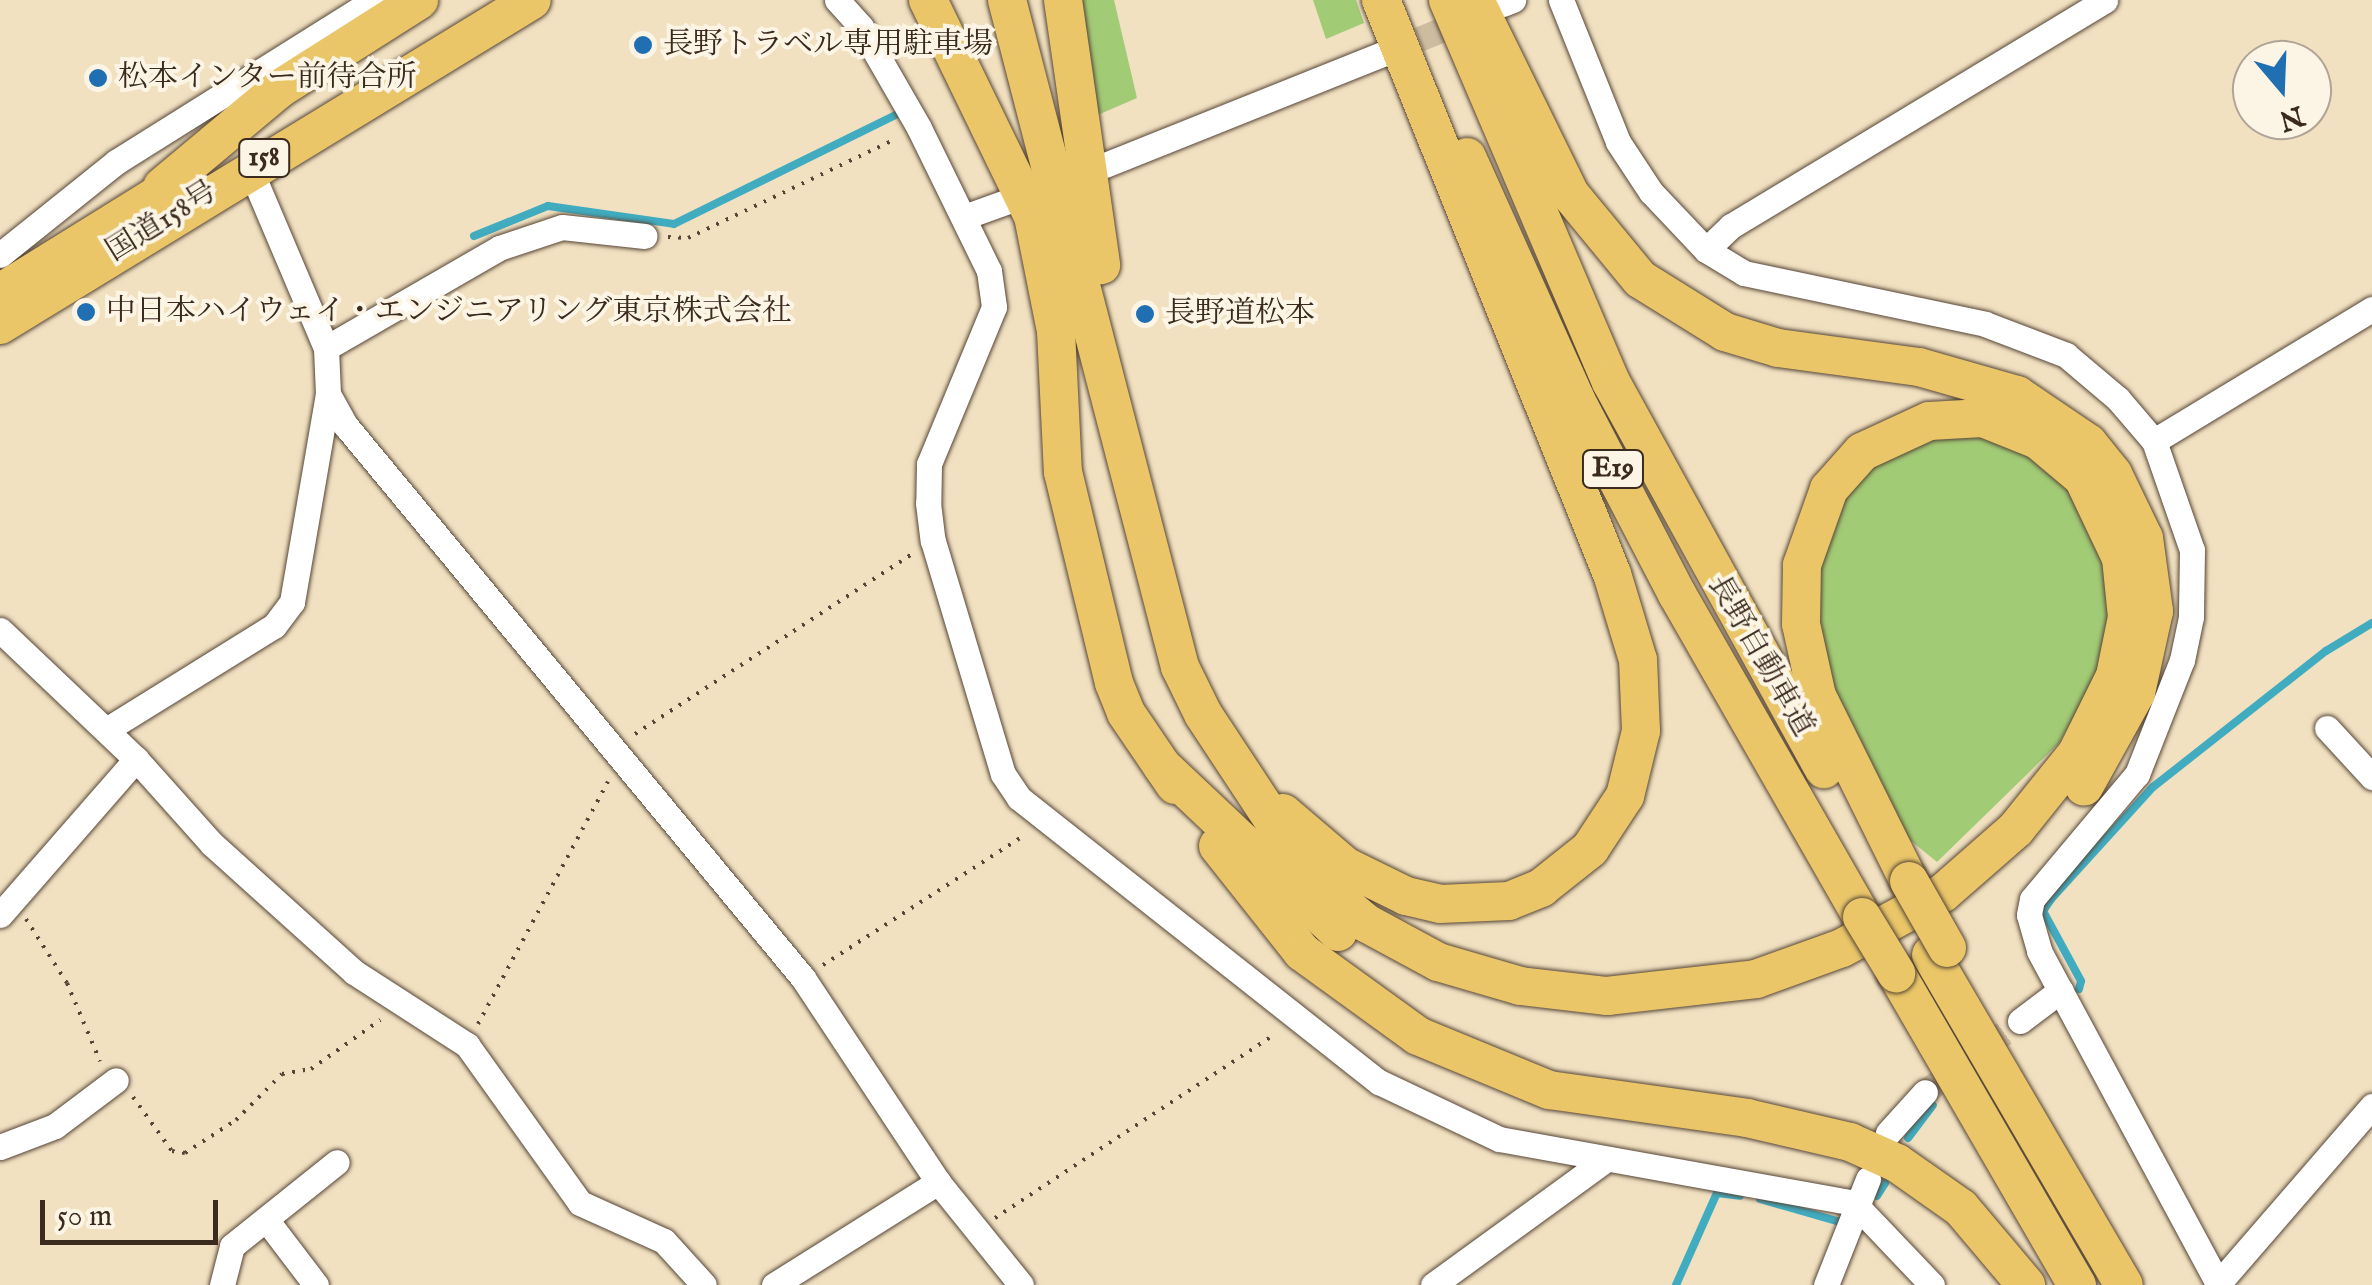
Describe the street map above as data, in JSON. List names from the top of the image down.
{
  "streets": {
    "highway": [
      "158",
      "国道158号",
      "E19",
      "長野自動車道"
    ]
  },
  "places": [
    "長野トラベル専用駐車場",
    "松本インター前待合所",
    "中日本ハイウェイ・エンジニアリング東京株式会社",
    "長野道松本"
  ],
  "scale_bar": "50 m",
  "north": "bottom"
}
